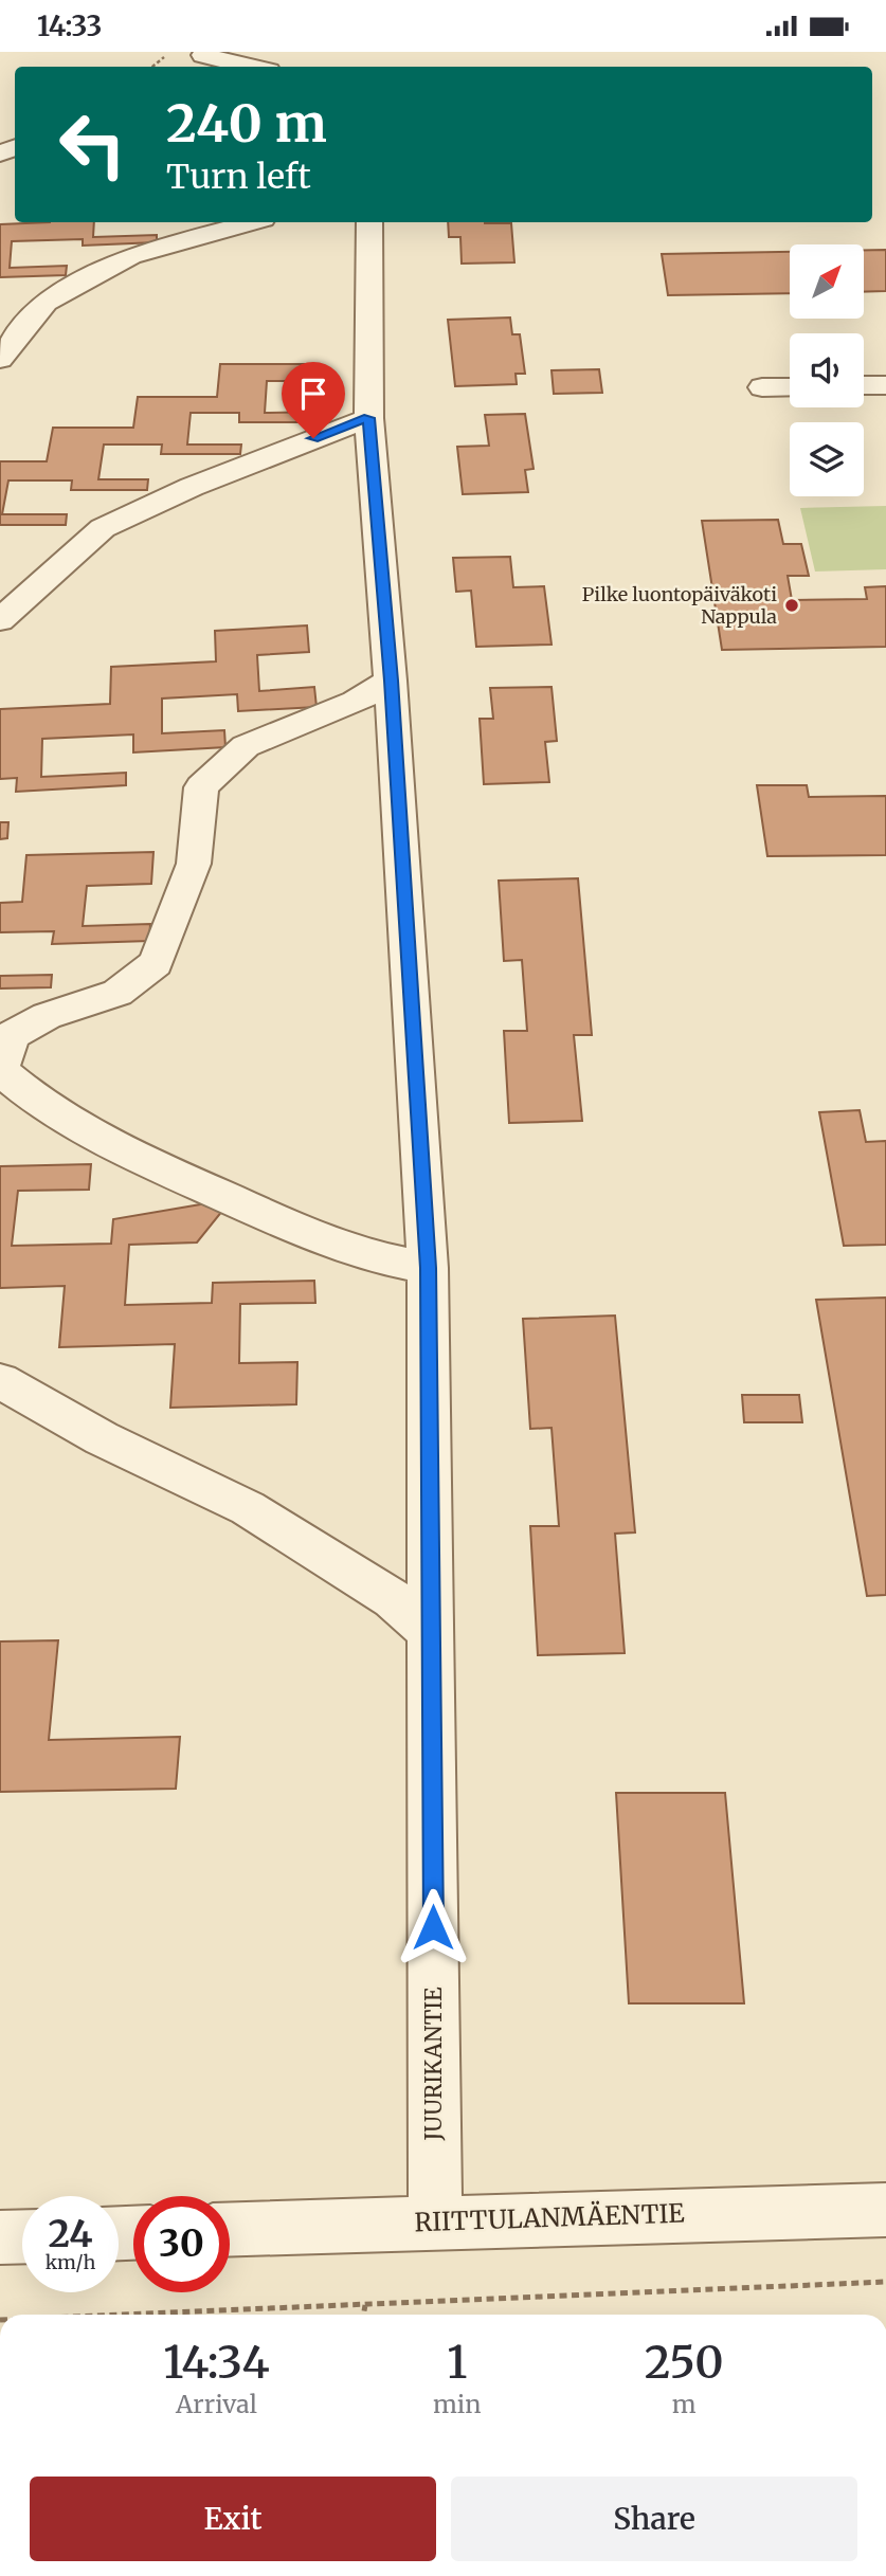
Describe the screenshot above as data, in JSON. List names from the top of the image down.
{
  "streets": {
    "street": ["JUURIKANTIE", "RIITTULANMÄENTIE"]
  },
  "crossings": [
    ["JUURIKANTIE", "RIITTULANMÄENTIE"]
  ],
  "places": ["Pilke luontopäiväkoti Nappula"],
  "north": "top right",
  "page": {
    "status": "14:33",
    "turn": ["240 m", "Turn left"],
    "speed": "24 km/h",
    "limit": "30",
    "eta": [
      "14:34",
      "Arrival",
      "1",
      "min",
      "250",
      "m"
    ],
    "buttons": ["Exit", "Share"]
  }
}
